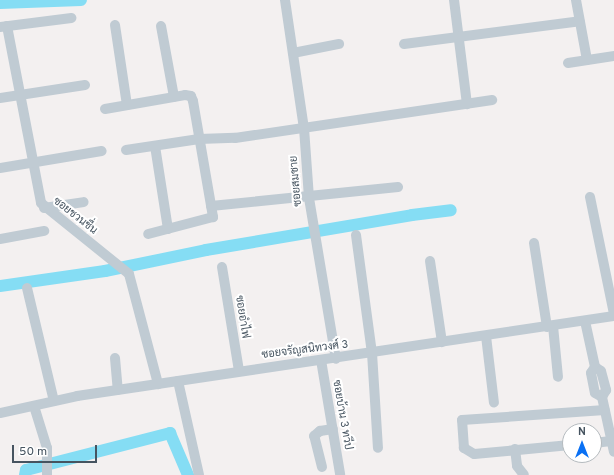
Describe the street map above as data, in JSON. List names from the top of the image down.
{
  "streets": {
    "street": [
      "ซอยสมชาย",
      "ซอยชวนชื่น",
      "ซอยอำไฟ",
      "ซอยจรัญสนิทวงศ์ 3",
      "ซอยบ้าน 3 ทวีป"
    ]
  },
  "crossings": [
    ["ซอยสมชาย", "ซอยจรัญสนิทวงศ์ 3"],
    ["ซอยชวนชื่น", "ซอยจรัญสนิทวงศ์ 3"],
    ["ซอยอำไฟ", "ซอยจรัญสนิทวงศ์ 3"],
    ["ซอยจรัญสนิทวงศ์ 3", "ซอยบ้าน 3 ทวีป"]
  ],
  "scale_bar": "50 m",
  "north": "top"
}
